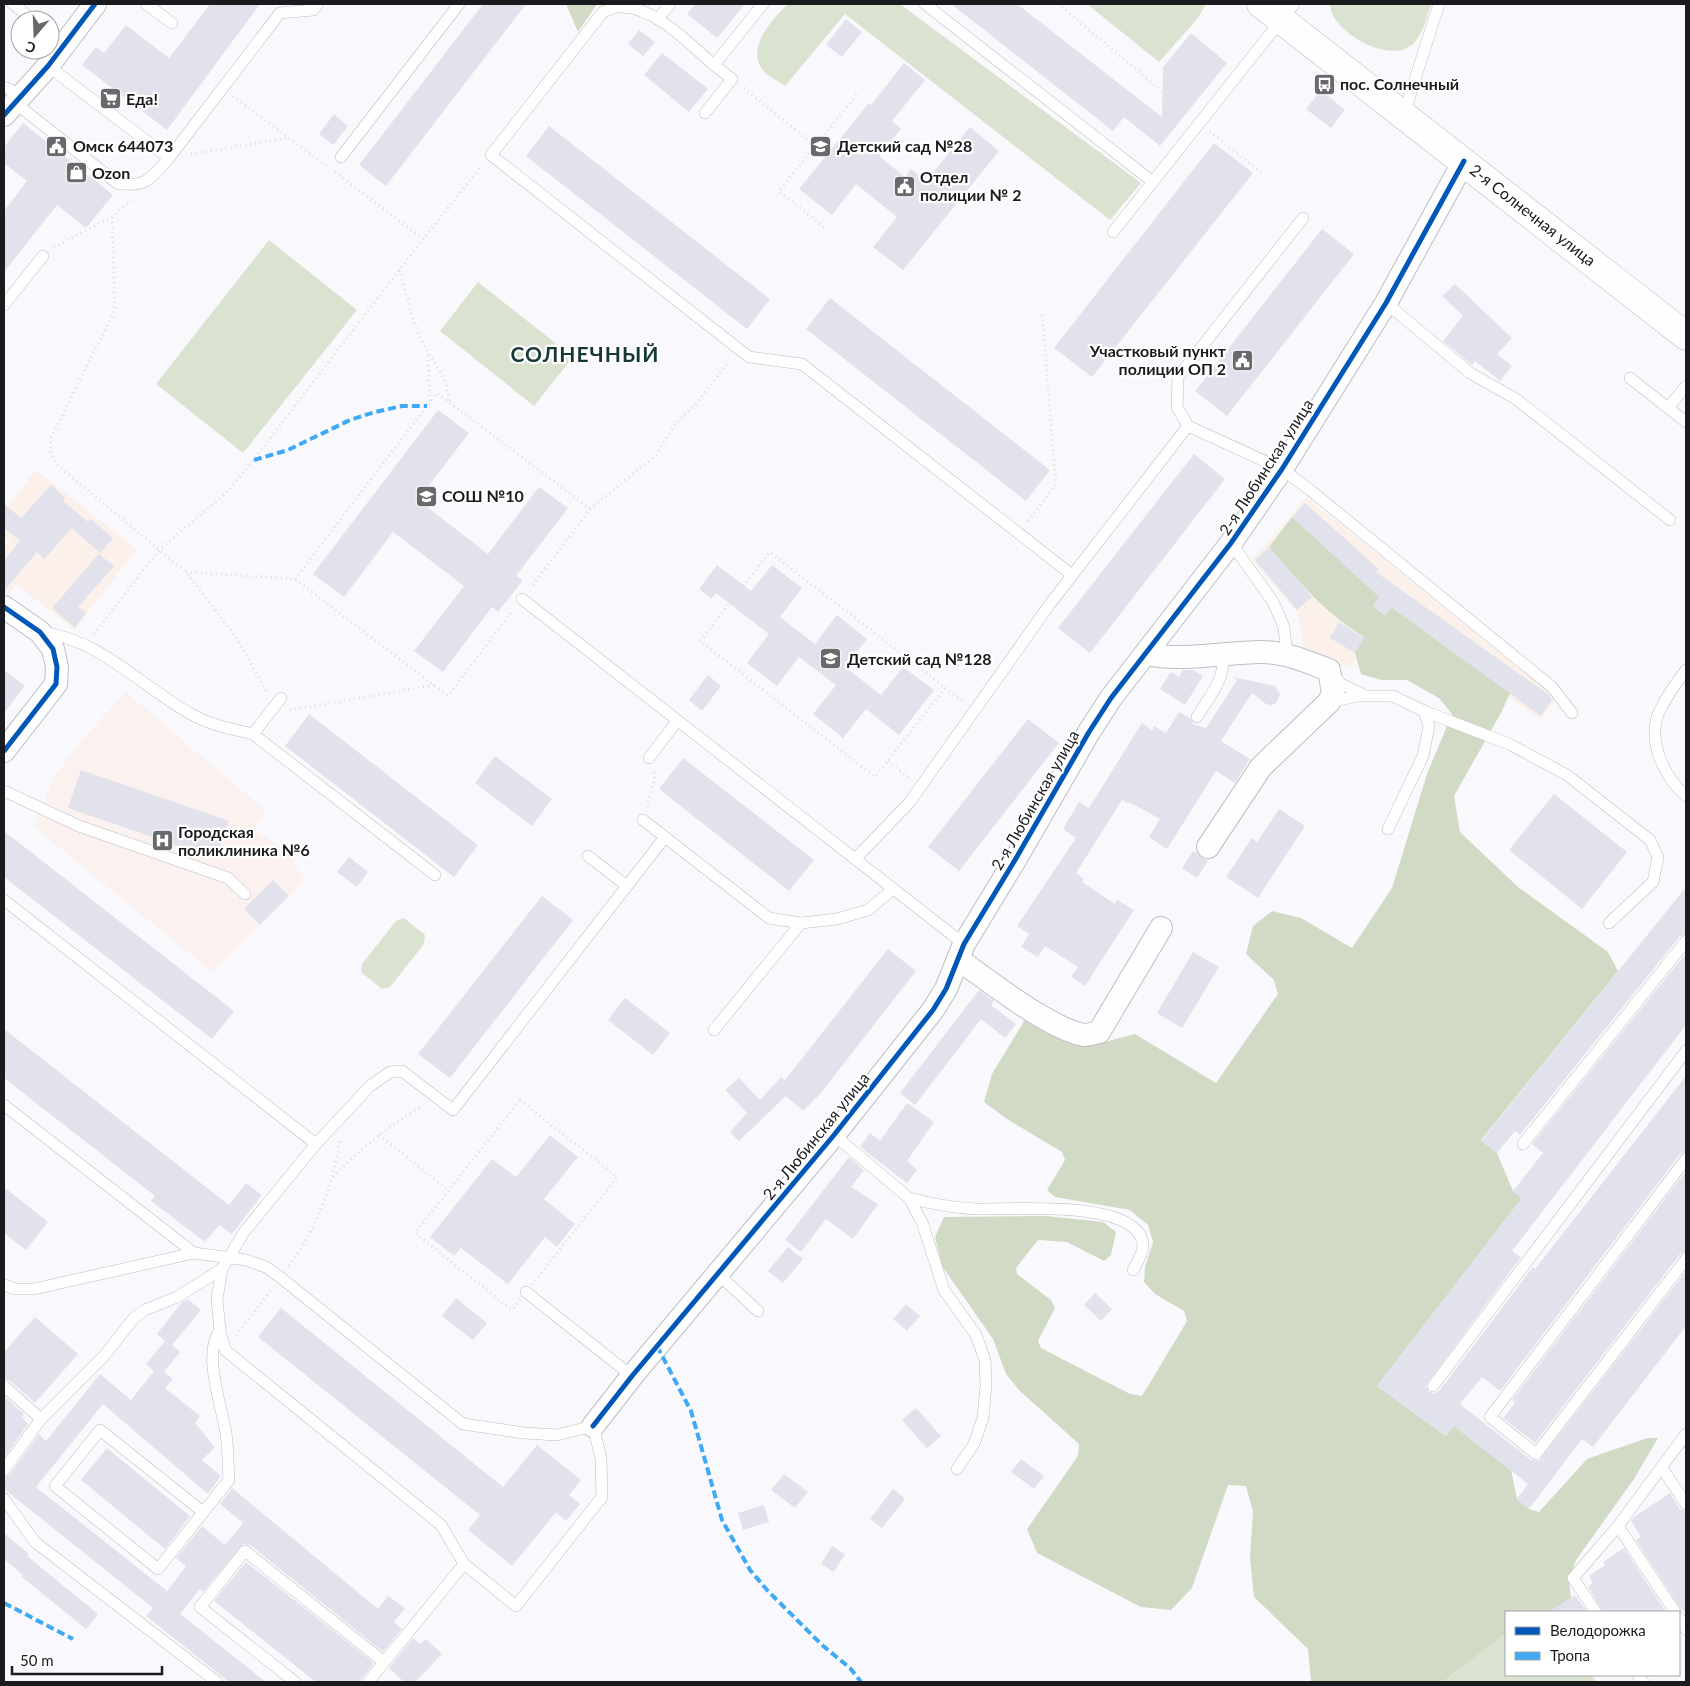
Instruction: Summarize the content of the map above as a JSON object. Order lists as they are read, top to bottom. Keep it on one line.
{"streets":{"main road":["2-я Солнечная улица"],"street":["2-я Любинская улица"]},"crossings":[["2-я Солнечная улица","2-я Любинская улица"]],"districts":["СОЛНЕЧНЫЙ"],"places":{"bus stop":["пос. Солнечный"],"supermarket":["Еда!"],"public building":["Омск 644073","Отдел полиции № 2","Участковый пункт полиции ОП 2"],"school or university":["Детский сад №28","СОШ №10","Детский сад №128"],"shop":["Ozon"],"hospital":["Городская поликлиника №6"]},"legend":["Велодорожка","Тропа"],"scale_bar":"50 m","north":"bottom"}
